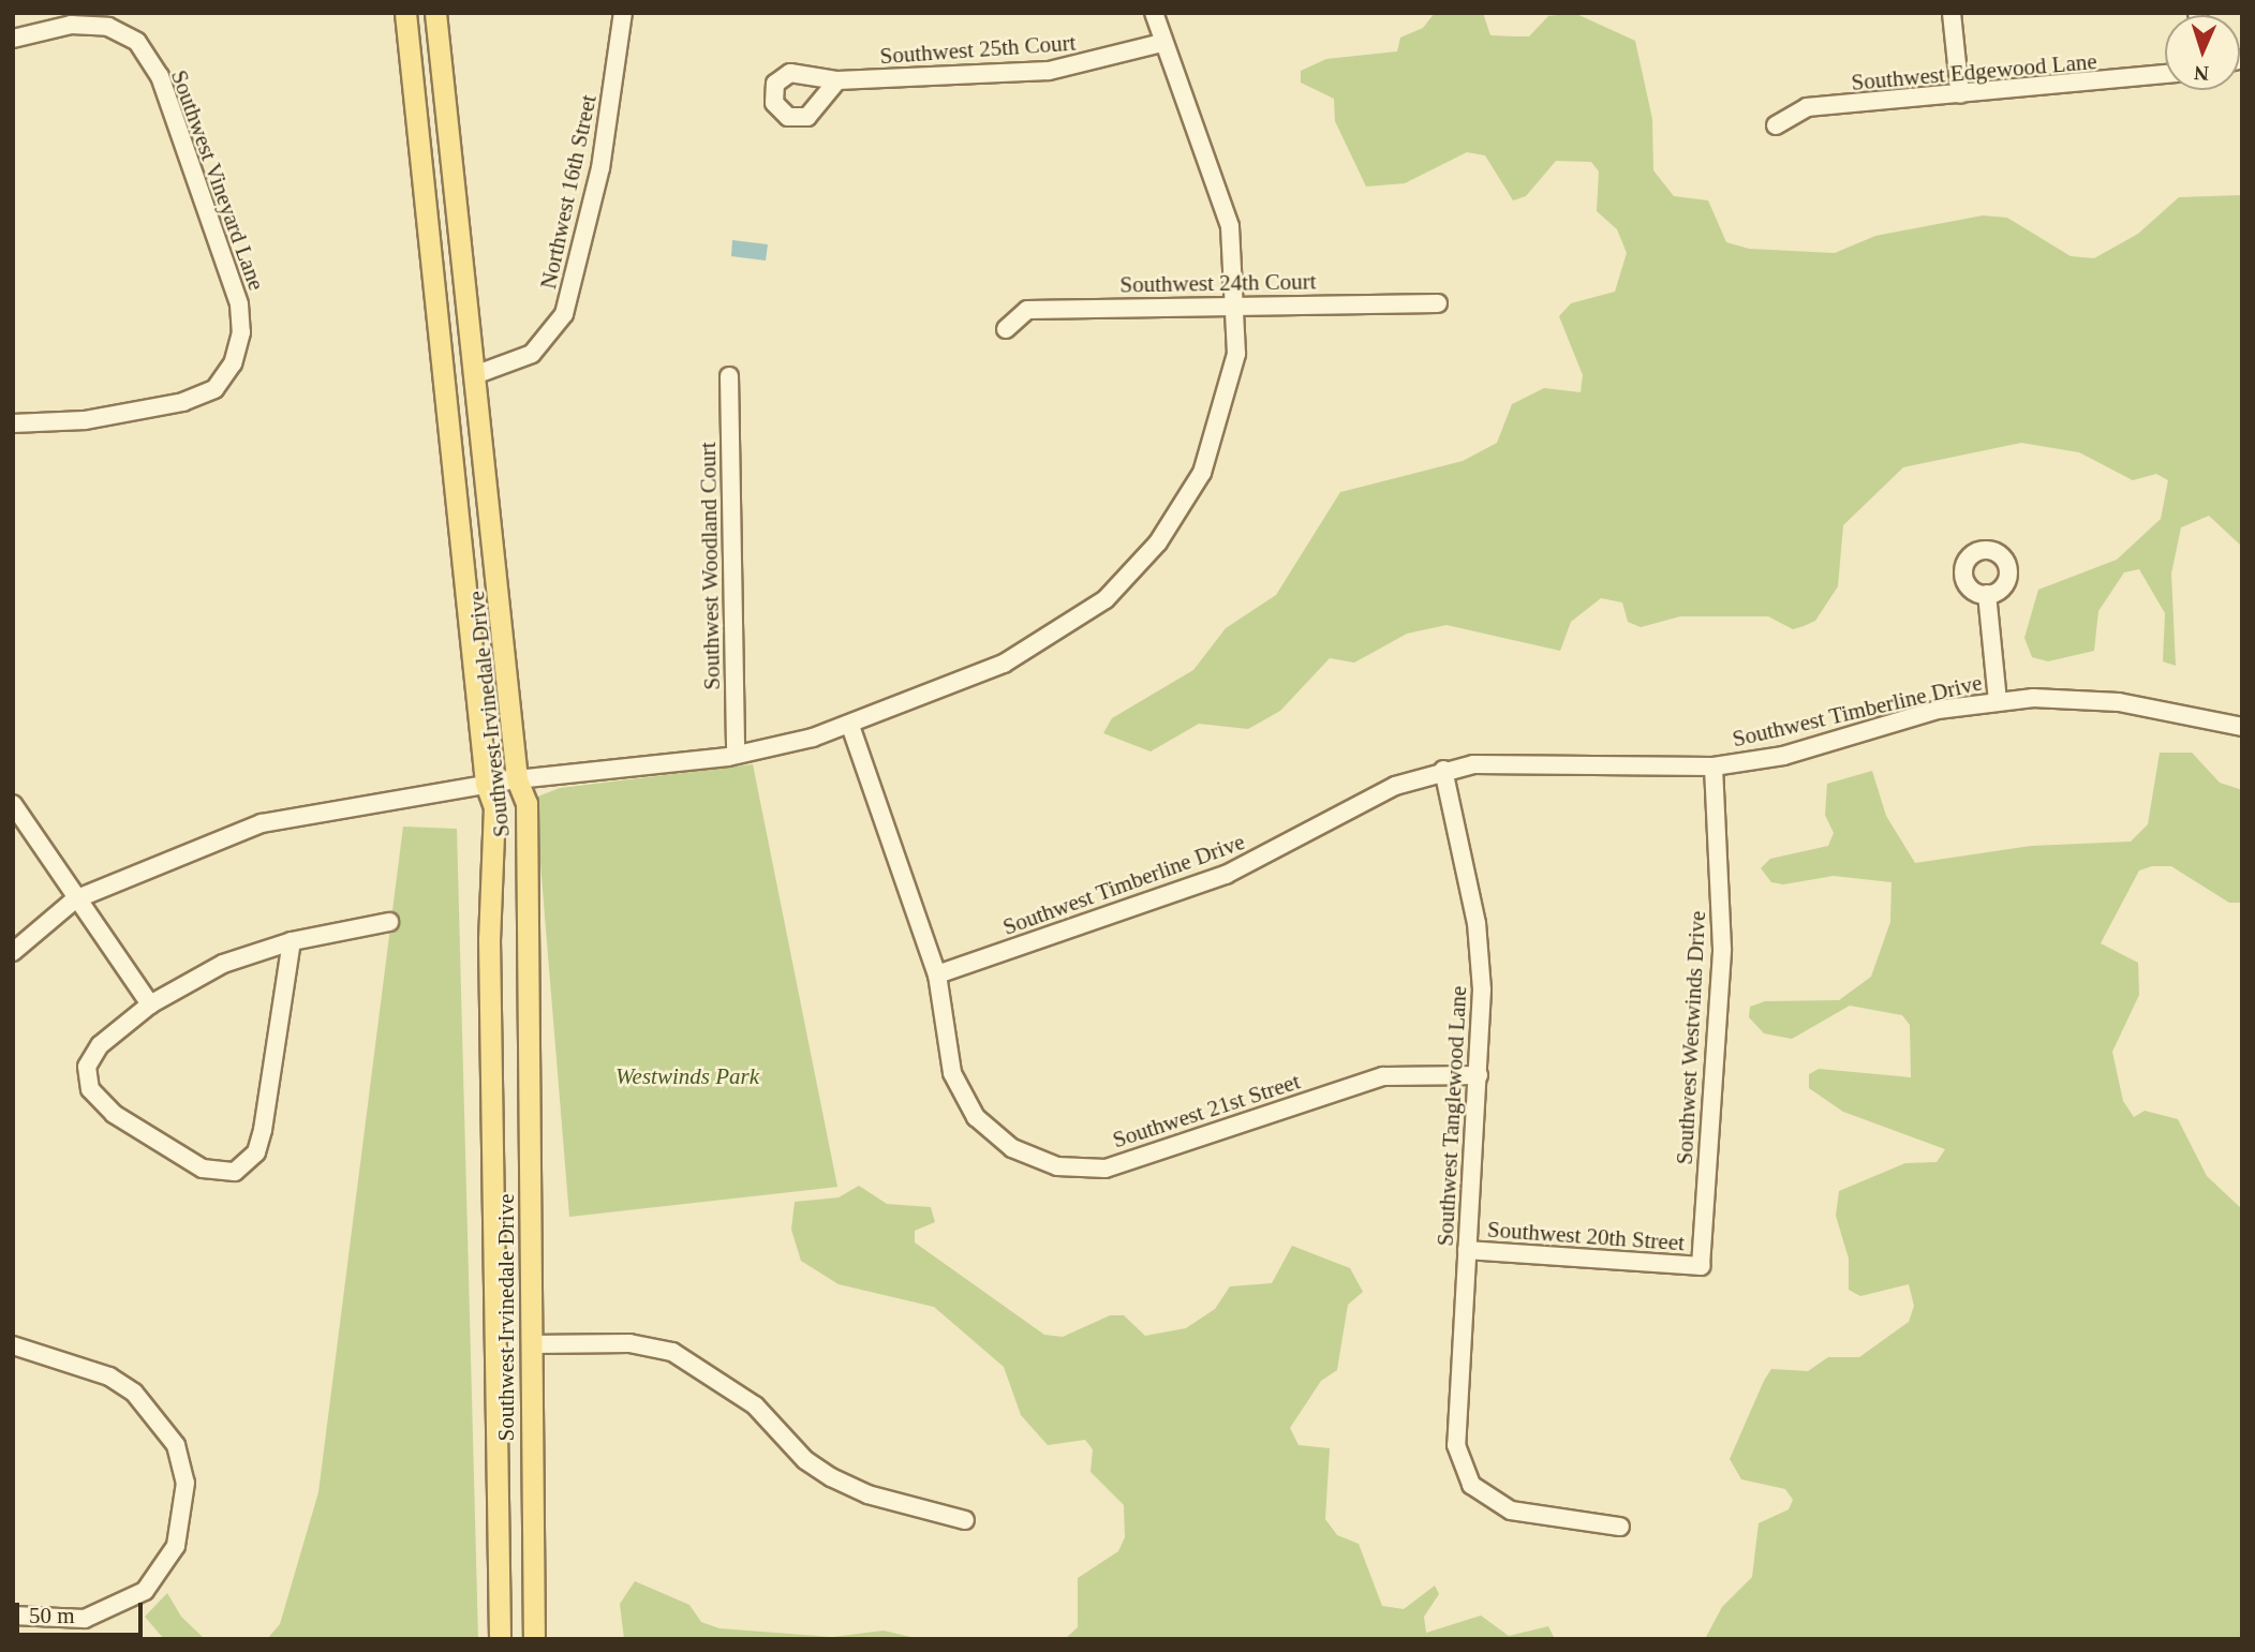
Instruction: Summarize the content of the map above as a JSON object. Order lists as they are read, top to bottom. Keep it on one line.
{"streets":{"main road":["Southwest Irvinedale Drive"],"street":["Southwest 25th Court","Southwest Edgewood Lane","Southwest Vineyard Lane","Northwest 16th Street","Southwest 24th Court","Southwest Woodland Court","Southwest Timberline Drive","Southwest Westwinds Drive","Southwest 21st Street","Southwest Tanglewood Lane","Southwest 20th Street"]},"crossings":[["Northwest 16th Street","Southwest Irvinedale Drive"],["Southwest Timberline Drive","Southwest Westwinds Drive"],["Southwest Timberline Drive","Southwest 21st Street"],["Southwest Timberline Drive","Southwest Tanglewood Lane"],["Southwest Westwinds Drive","Southwest 20th Street"],["Southwest 21st Street","Southwest Tanglewood Lane"],["Southwest Tanglewood Lane","Southwest 20th Street"]],"parks":["Westwinds Park"],"scale_bar":"50 m","north":"bottom"}
